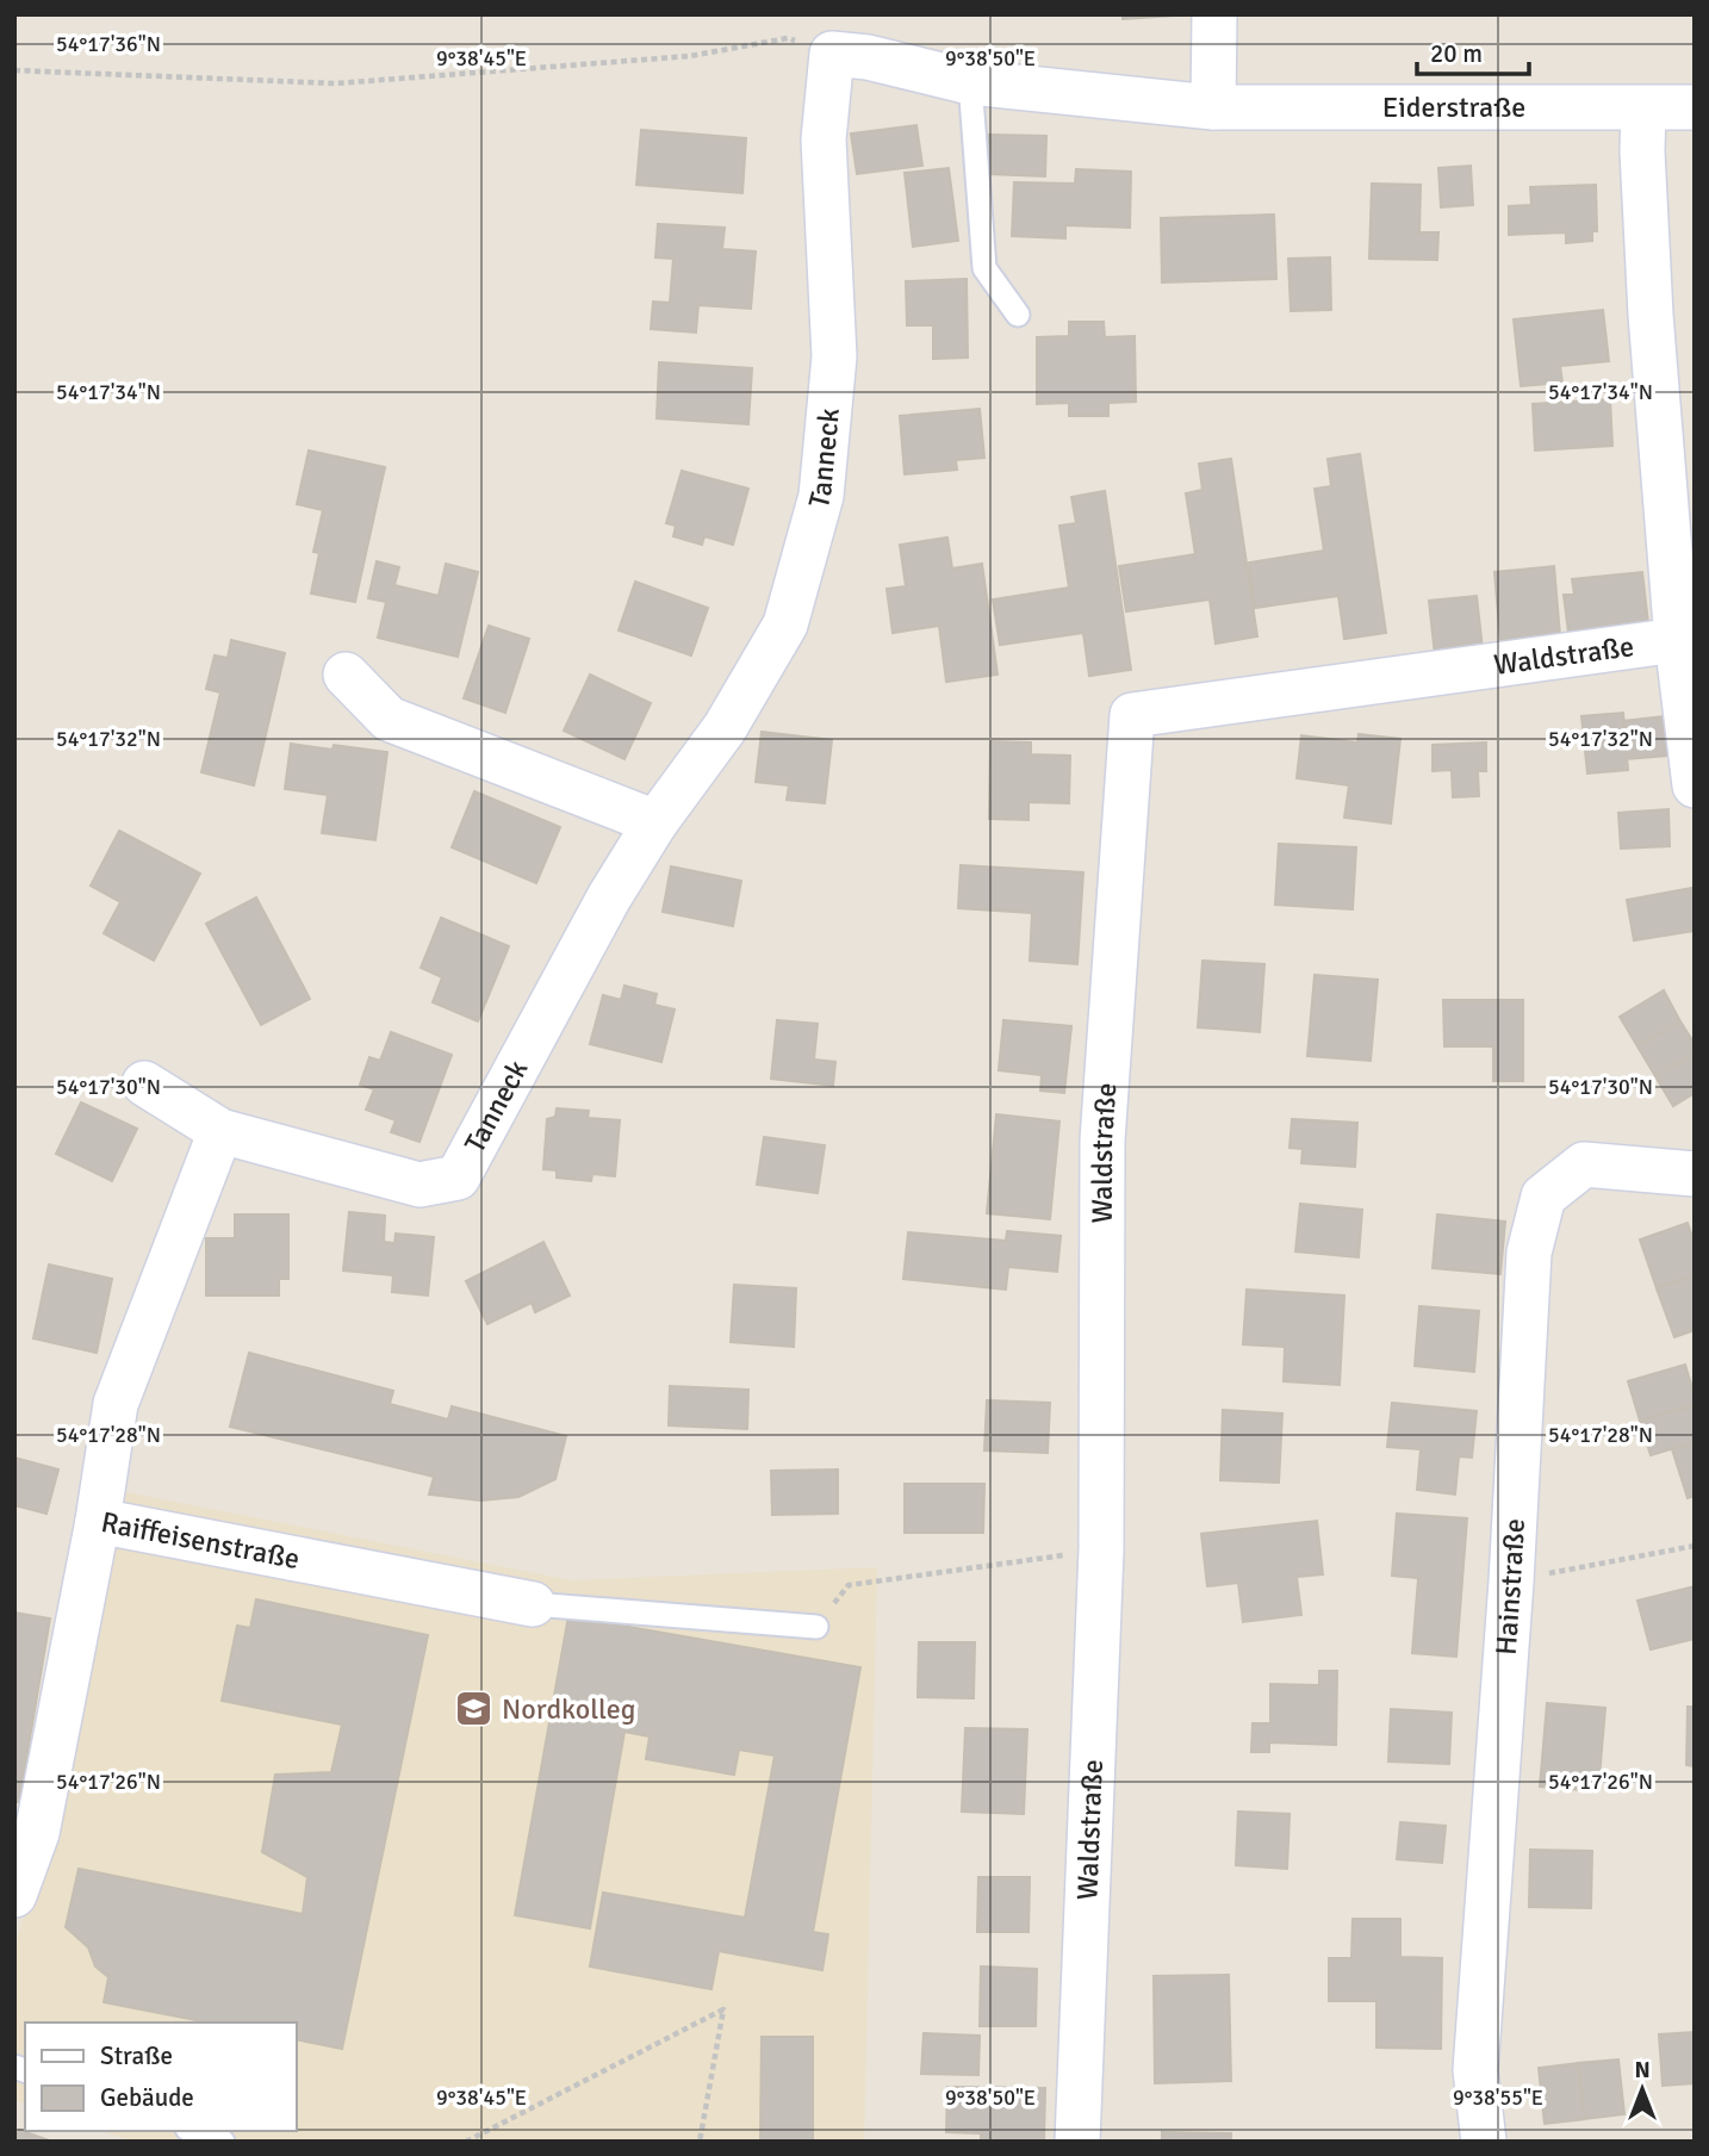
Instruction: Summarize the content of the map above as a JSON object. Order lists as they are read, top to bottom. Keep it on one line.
{"streets":{"street":["Eiderstraße","Tanneck","Waldstraße","Raiffeisenstraße","Hainstraße"]},"crossings":[["Eiderstraße","Tanneck"],["Eiderstraße","Waldstraße"]],"places":{"school or university":["Nordkolleg"]},"legend":["Straße","Gebäude"],"scale_bar":"20 m","north":"top","coordinates":["54°17'36\"N","9°38'45\"E","9°38'50\"E","54°17'34\"N","54°17'32\"N","54°17'30\"N","54°17'28\"N","54°17'26\"N","9°38'55\"E"]}
